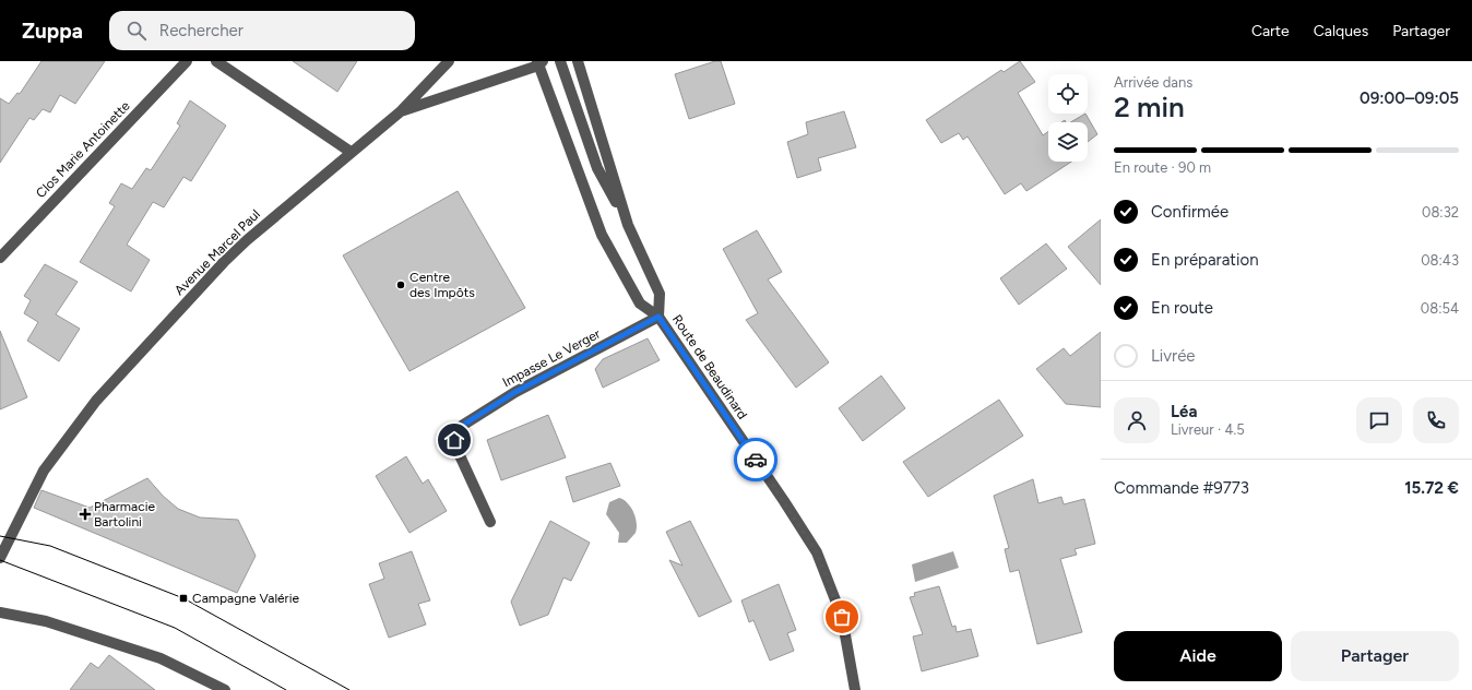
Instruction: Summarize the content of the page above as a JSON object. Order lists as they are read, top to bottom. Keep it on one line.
{"streets":{"street":["Clos Marie Antoinette","Avenue Marcel Paul","Impasse Le Verger","Route de Beaudinard"]},"crossings":[["Avenue Marcel Paul","Route de Beaudinard"],["Impasse Le Verger","Route de Beaudinard"]],"places":{"other":["Centre des Impôts"],"health":["Pharmacie Bartolini"],"transit":["Campagne Valérie"]},"page":{"header":"Zuppa","search":"Rechercher","nav":["Carte","Calques","Partager"],"heading":["2 min","Arrivée dans","09:00–09:05"],"panel":["Léa","Livreur · 4.5","Commande #9773","15.72 €"],"bar":"En route · 90 m","list":[["Confirmée","08:32"],["En préparation","08:43"],["En route","08:54"],"Livrée"],"buttons":["Aide","Partager"]}}
